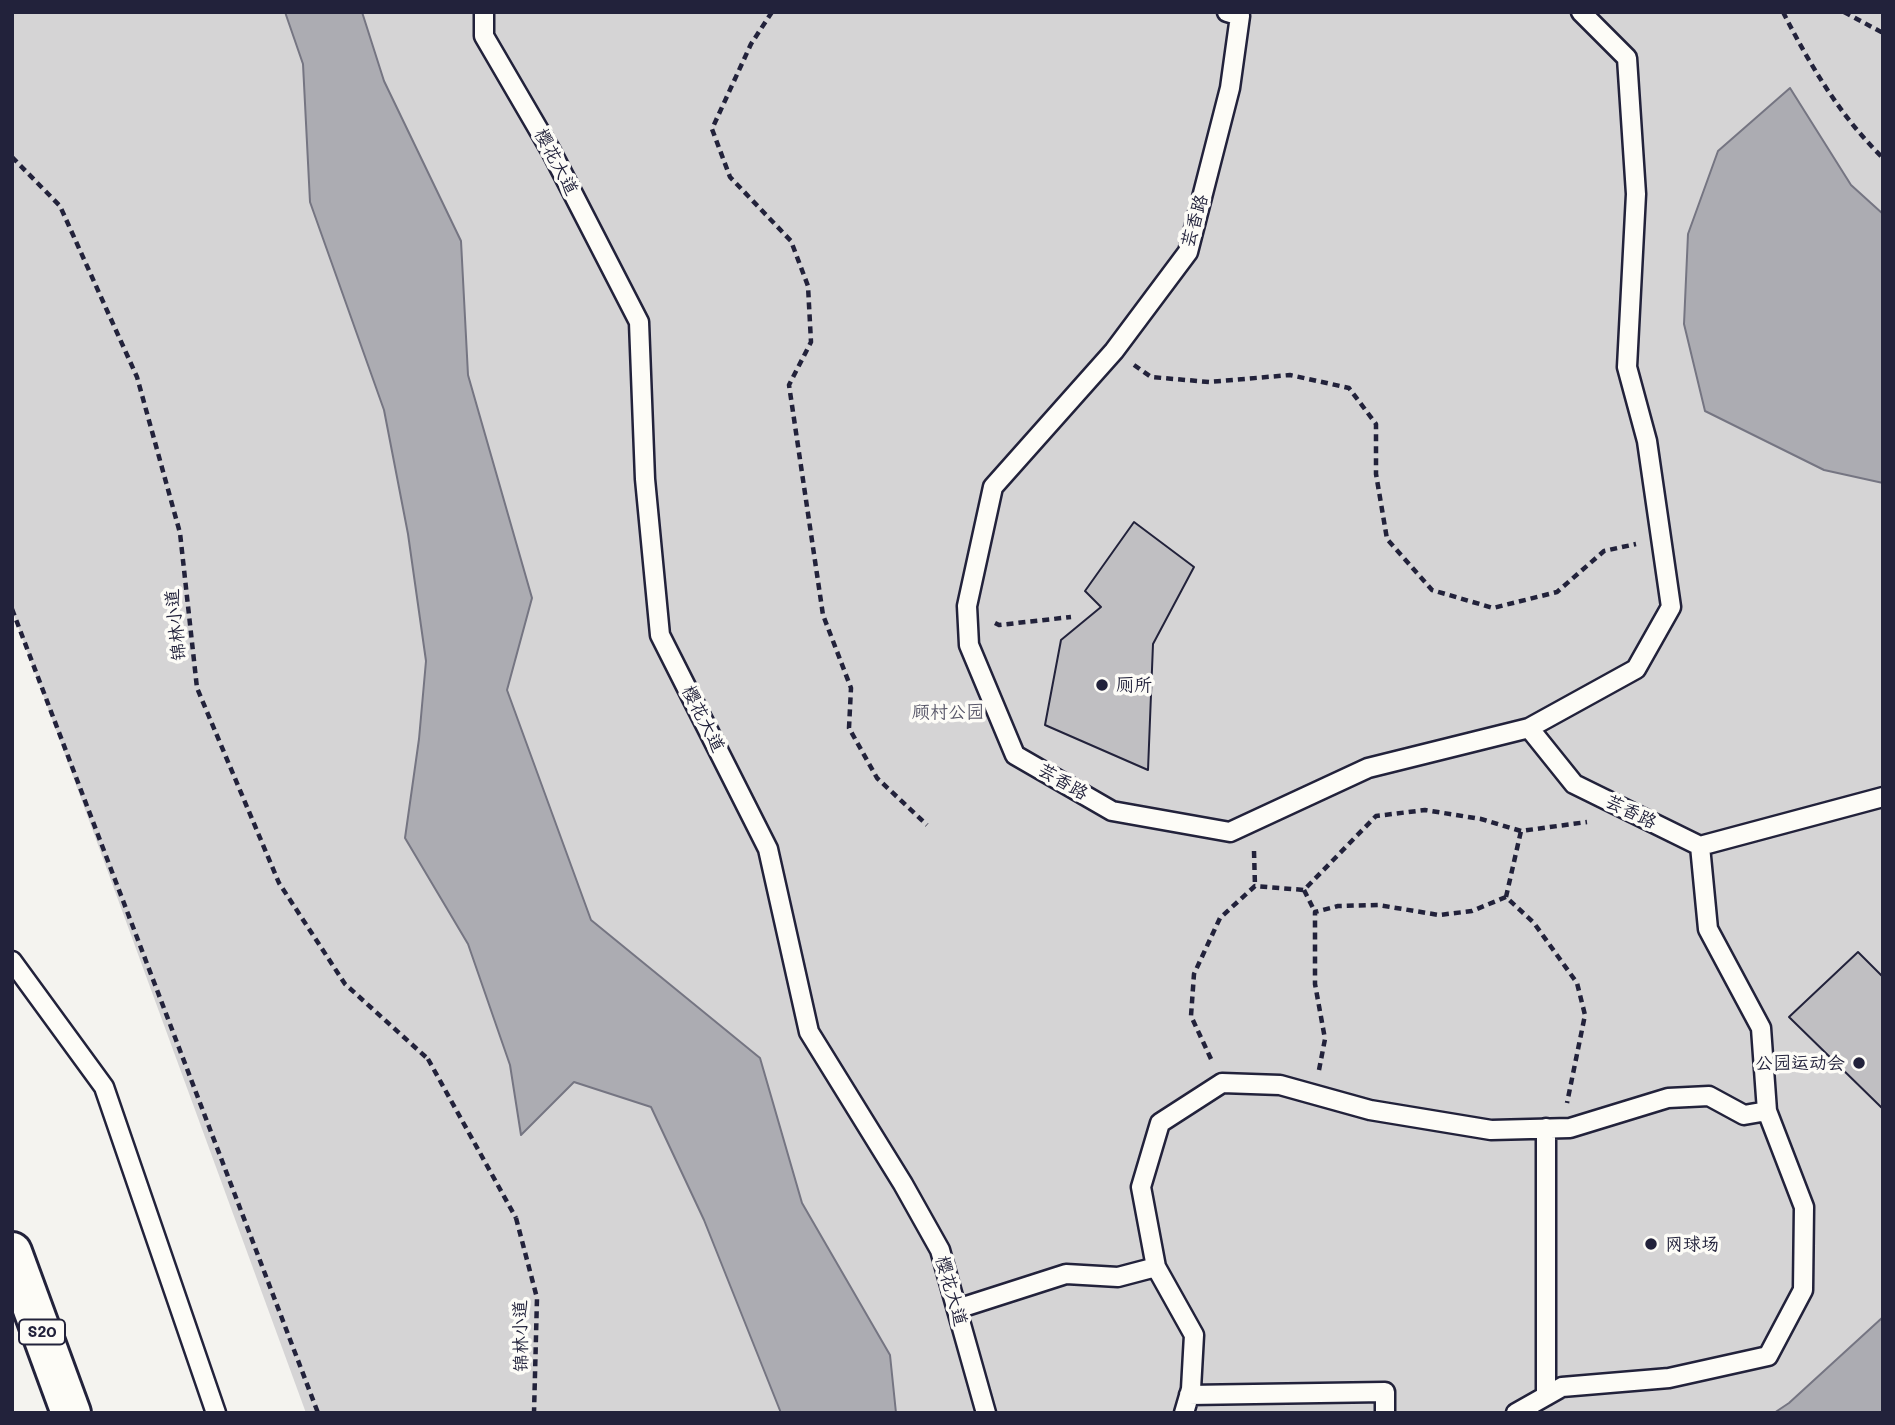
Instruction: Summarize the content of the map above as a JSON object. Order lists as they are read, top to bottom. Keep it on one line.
{"streets":{"highway":["S20"],"lane":["樱花大道","芸香路"],"path":["锦林小道"]},"parks":["顾村公园"],"places":["厕所","公园运动会","网球场"]}
